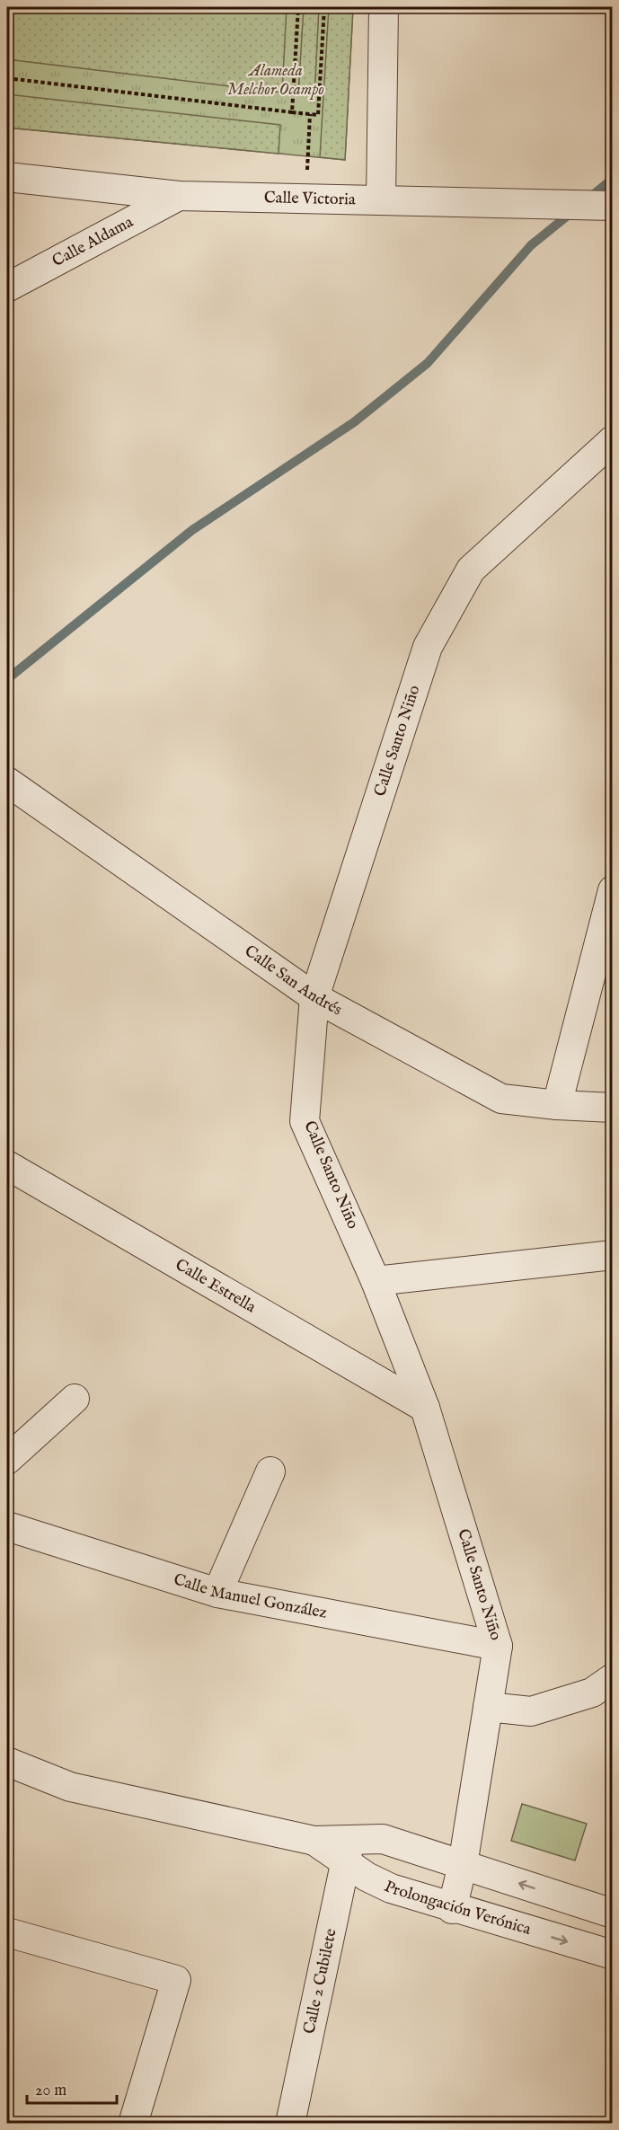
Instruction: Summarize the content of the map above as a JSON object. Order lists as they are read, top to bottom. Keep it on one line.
{"streets":{"street":["Calle Victoria","Calle Aldama","Calle Santo Niño","Calle San Andrés","Calle Estrella","Calle Manuel González","Prolongación Verónica","Calle 2 Cubilete"]},"crossings":[["Calle Victoria","Calle Aldama"],["Calle Santo Niño","Calle San Andrés"],["Calle Santo Niño","Calle Estrella"],["Calle Santo Niño","Calle Manuel González"],["Calle Santo Niño","Prolongación Verónica"],["Prolongación Verónica","Calle 2 Cubilete"]],"parks":["Alameda Melchor Ocampo"],"scale_bar":"20 m"}
